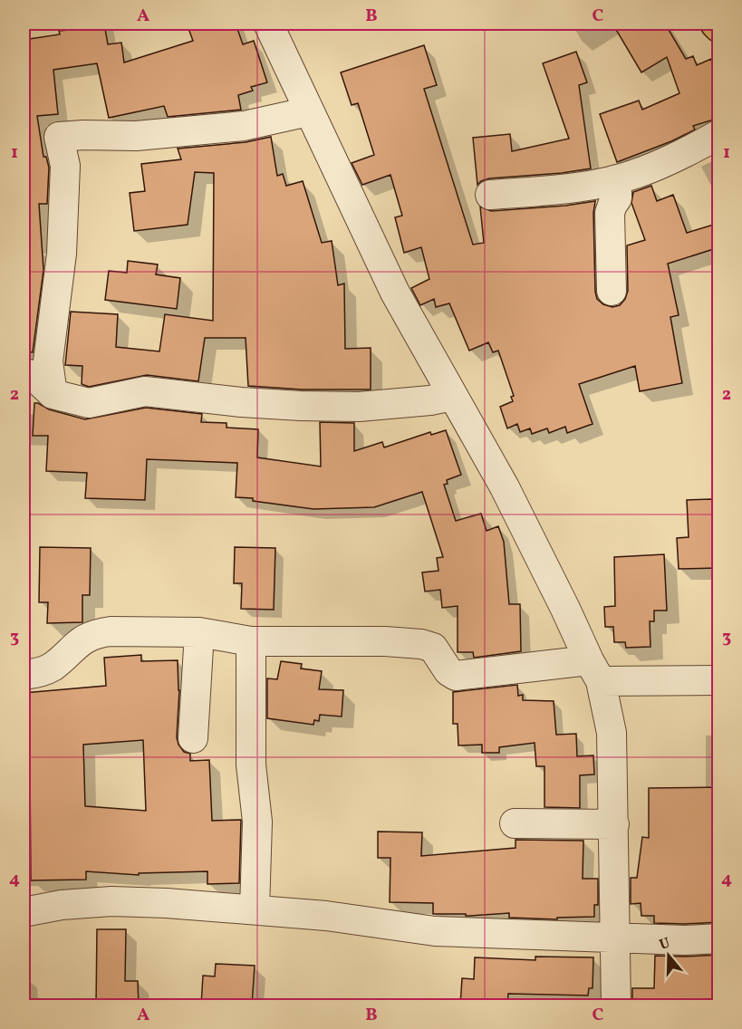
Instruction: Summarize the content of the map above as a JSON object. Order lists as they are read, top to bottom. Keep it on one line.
{"north":"top","grid":{"columns":["A","B","C"],"rows":["1","2","3","4"]}}
